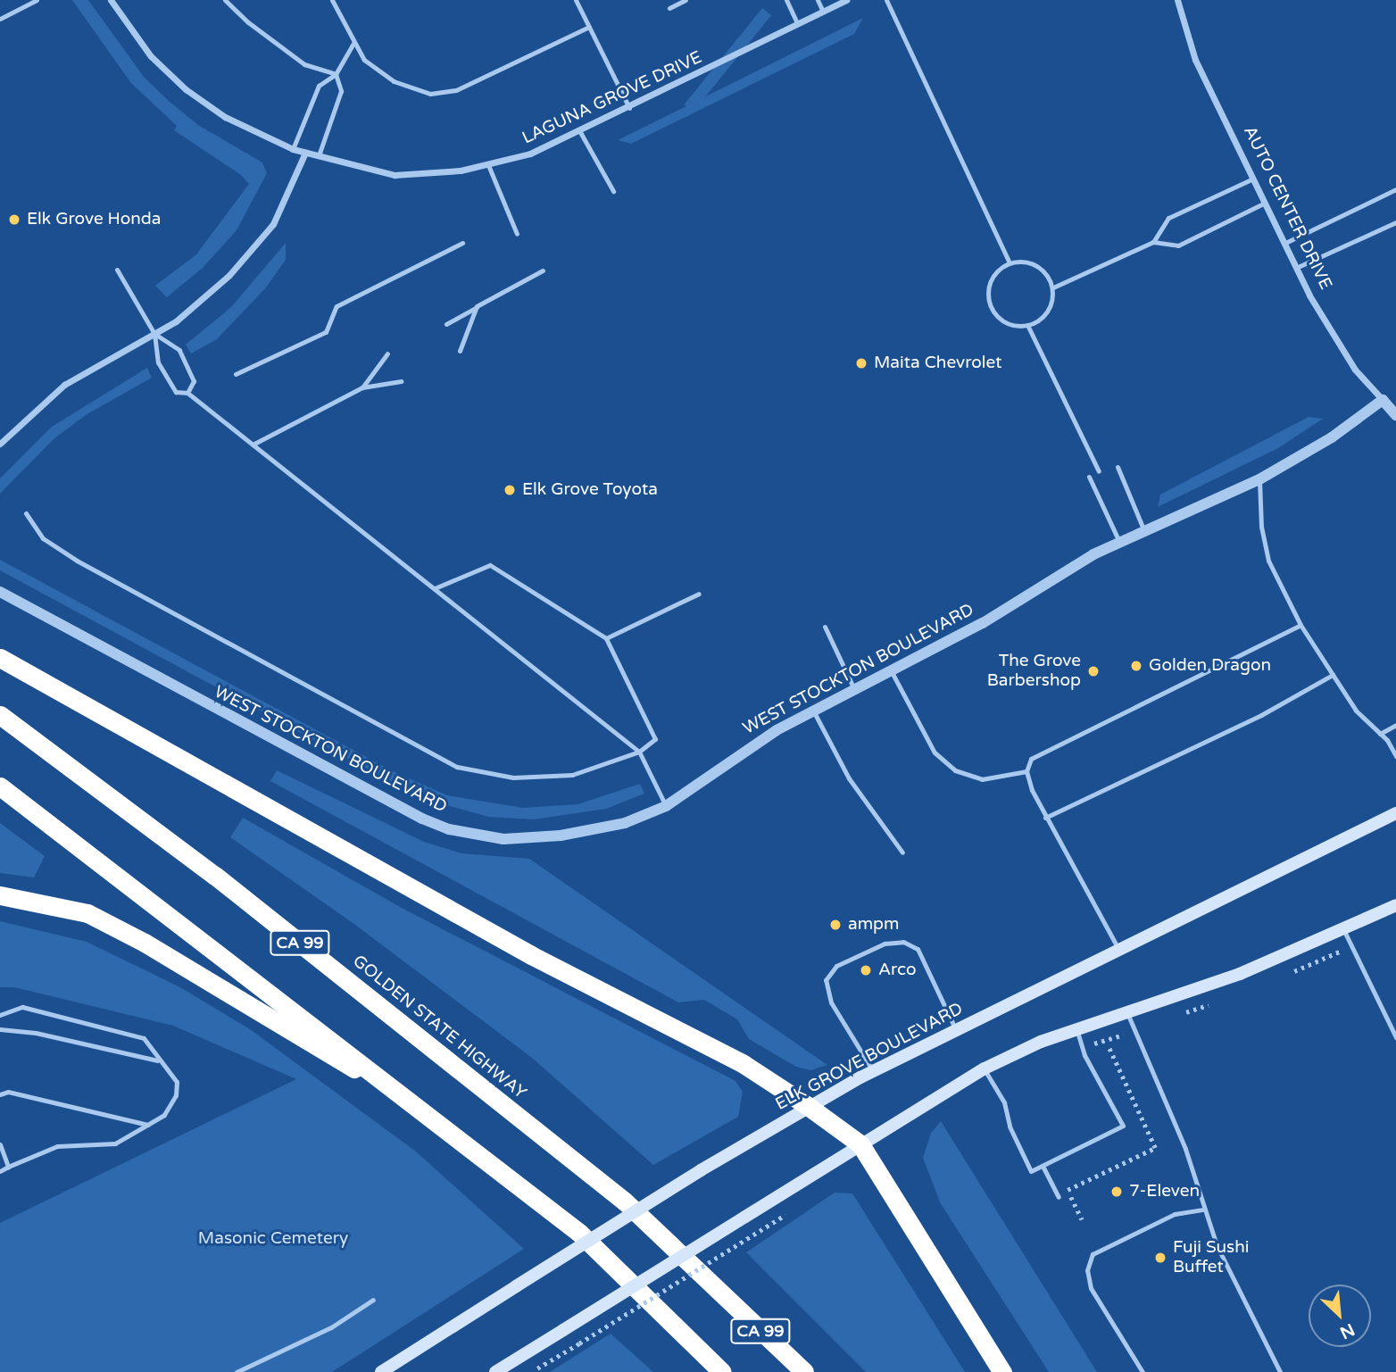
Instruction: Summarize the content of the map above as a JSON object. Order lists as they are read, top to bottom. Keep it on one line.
{"streets":{"highway":["CA 99","GOLDEN STATE HIGHWAY"],"main road":["ELK GROVE BOULEVARD"],"street":["LAGUNA GROVE DRIVE","AUTO CENTER DRIVE","WEST STOCKTON BOULEVARD"]},"crossings":[["AUTO CENTER DRIVE","WEST STOCKTON BOULEVARD"]],"parks":["Masonic Cemetery"],"places":["Elk Grove Honda","Maita Chevrolet","Elk Grove Toyota","Golden Dragon","The Grove Barbershop","ampm","Arco","7-Eleven","Fuji Sushi Buffet"],"north":"bottom right"}
